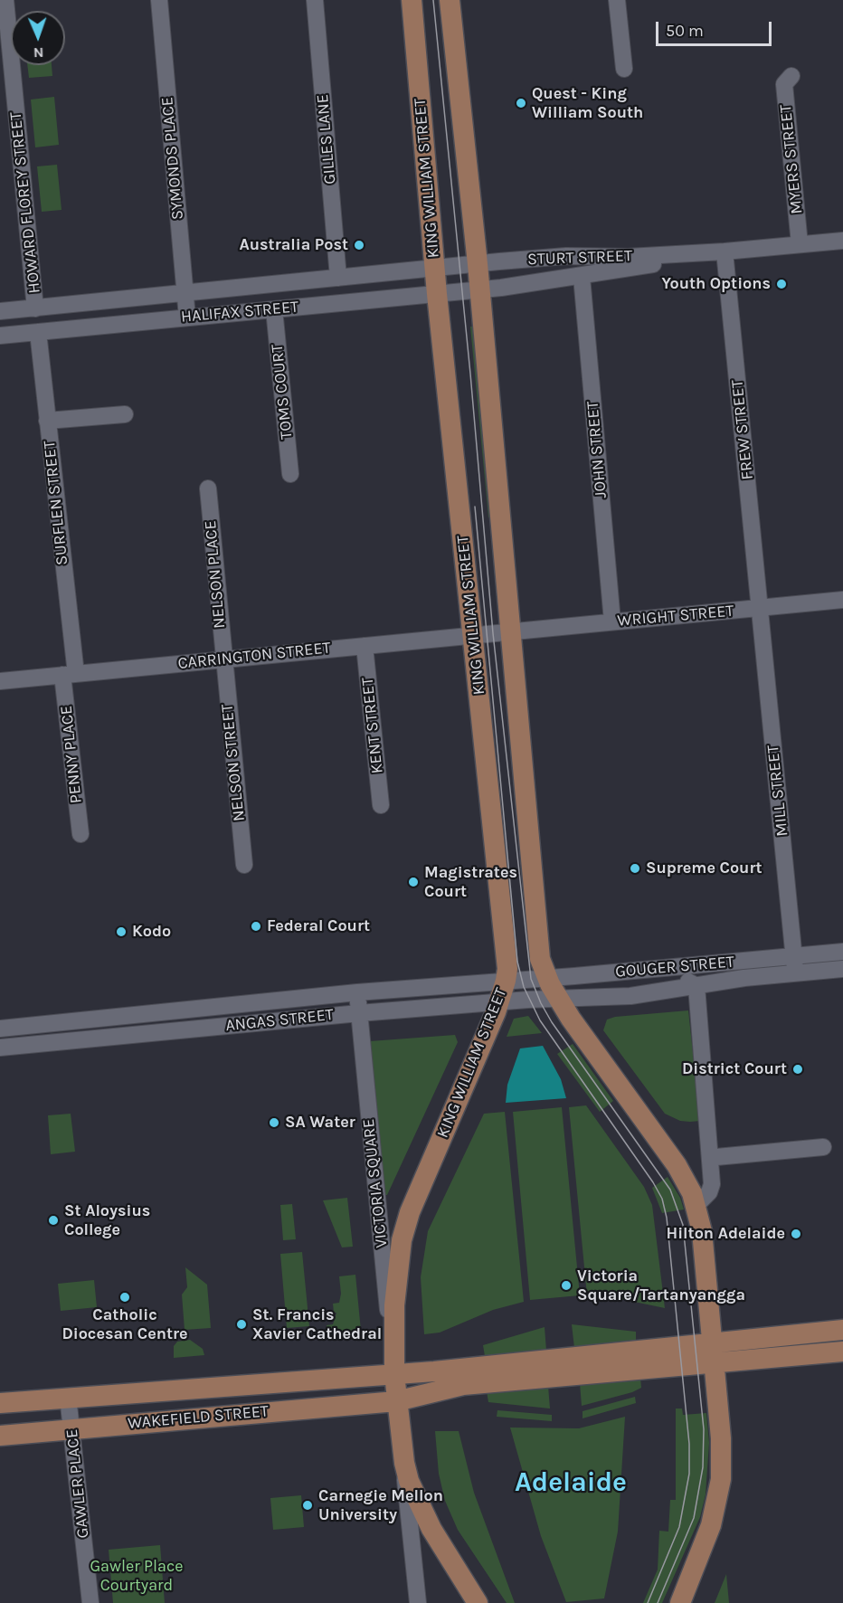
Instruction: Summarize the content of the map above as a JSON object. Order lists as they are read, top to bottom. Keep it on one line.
{"streets":{"main road":["KING WILLIAM STREET","VICTORIA SQUARE","WAKEFIELD STREET"],"street":["GILLES LANE","SYMONDS PLACE","MYERS STREET","HOWARD FLOREY STREET","STURT STREET","HALIFAX STREET","TOMS COURT","FREW STREET","JOHN STREET","SURFLEN STREET","NELSON PLACE","WRIGHT STREET","CARRINGTON STREET","KENT STREET","PENNY PLACE","NELSON STREET","MILL STREET","GOUGER STREET","ANGAS STREET","GAWLER PLACE"]},"crossings":[["GILLES LANE","HALIFAX STREET"],["SYMONDS PLACE","HALIFAX STREET"],["MYERS STREET","STURT STREET"],["KING WILLIAM STREET","STURT STREET"],["KING WILLIAM STREET","HALIFAX STREET"],["KING WILLIAM STREET","CARRINGTON STREET"],["KING WILLIAM STREET","GOUGER STREET"],["KING WILLIAM STREET","ANGAS STREET"],["KING WILLIAM STREET","VICTORIA SQUARE"],["HOWARD FLOREY STREET","HALIFAX STREET"],["STURT STREET","HALIFAX STREET"],["STURT STREET","FREW STREET"],["STURT STREET","JOHN STREET"],["HALIFAX STREET","TOMS COURT"],["HALIFAX STREET","SURFLEN STREET"],["FREW STREET","WRIGHT STREET"],["FREW STREET","MILL STREET"],["JOHN STREET","WRIGHT STREET"],["SURFLEN STREET","CARRINGTON STREET"],["SURFLEN STREET","PENNY PLACE"],["NELSON PLACE","CARRINGTON STREET"],["NELSON PLACE","NELSON STREET"],["WRIGHT STREET","CARRINGTON STREET"],["WRIGHT STREET","MILL STREET"],["CARRINGTON STREET","KENT STREET"],["CARRINGTON STREET","PENNY PLACE"],["CARRINGTON STREET","NELSON STREET"],["MILL STREET","GOUGER STREET"],["GOUGER STREET","ANGAS STREET"],["ANGAS STREET","VICTORIA SQUARE"],["VICTORIA SQUARE","WAKEFIELD STREET"],["WAKEFIELD STREET","GAWLER PLACE"]],"districts":["Adelaide"],"parks":["Gawler Place Courtyard"],"places":["Quest - King William South","Australia Post","Youth Options","Supreme Court","Magistrates Court","Federal Court","Kodo","District Court","SA Water","St Aloysius College","Hilton Adelaide","Victoria Square/Tartanyangga","Catholic Diocesan Centre","St. Francis Xavier Cathedral","Carnegie Mellon University"],"scale_bar":"50 m","north":"bottom"}
